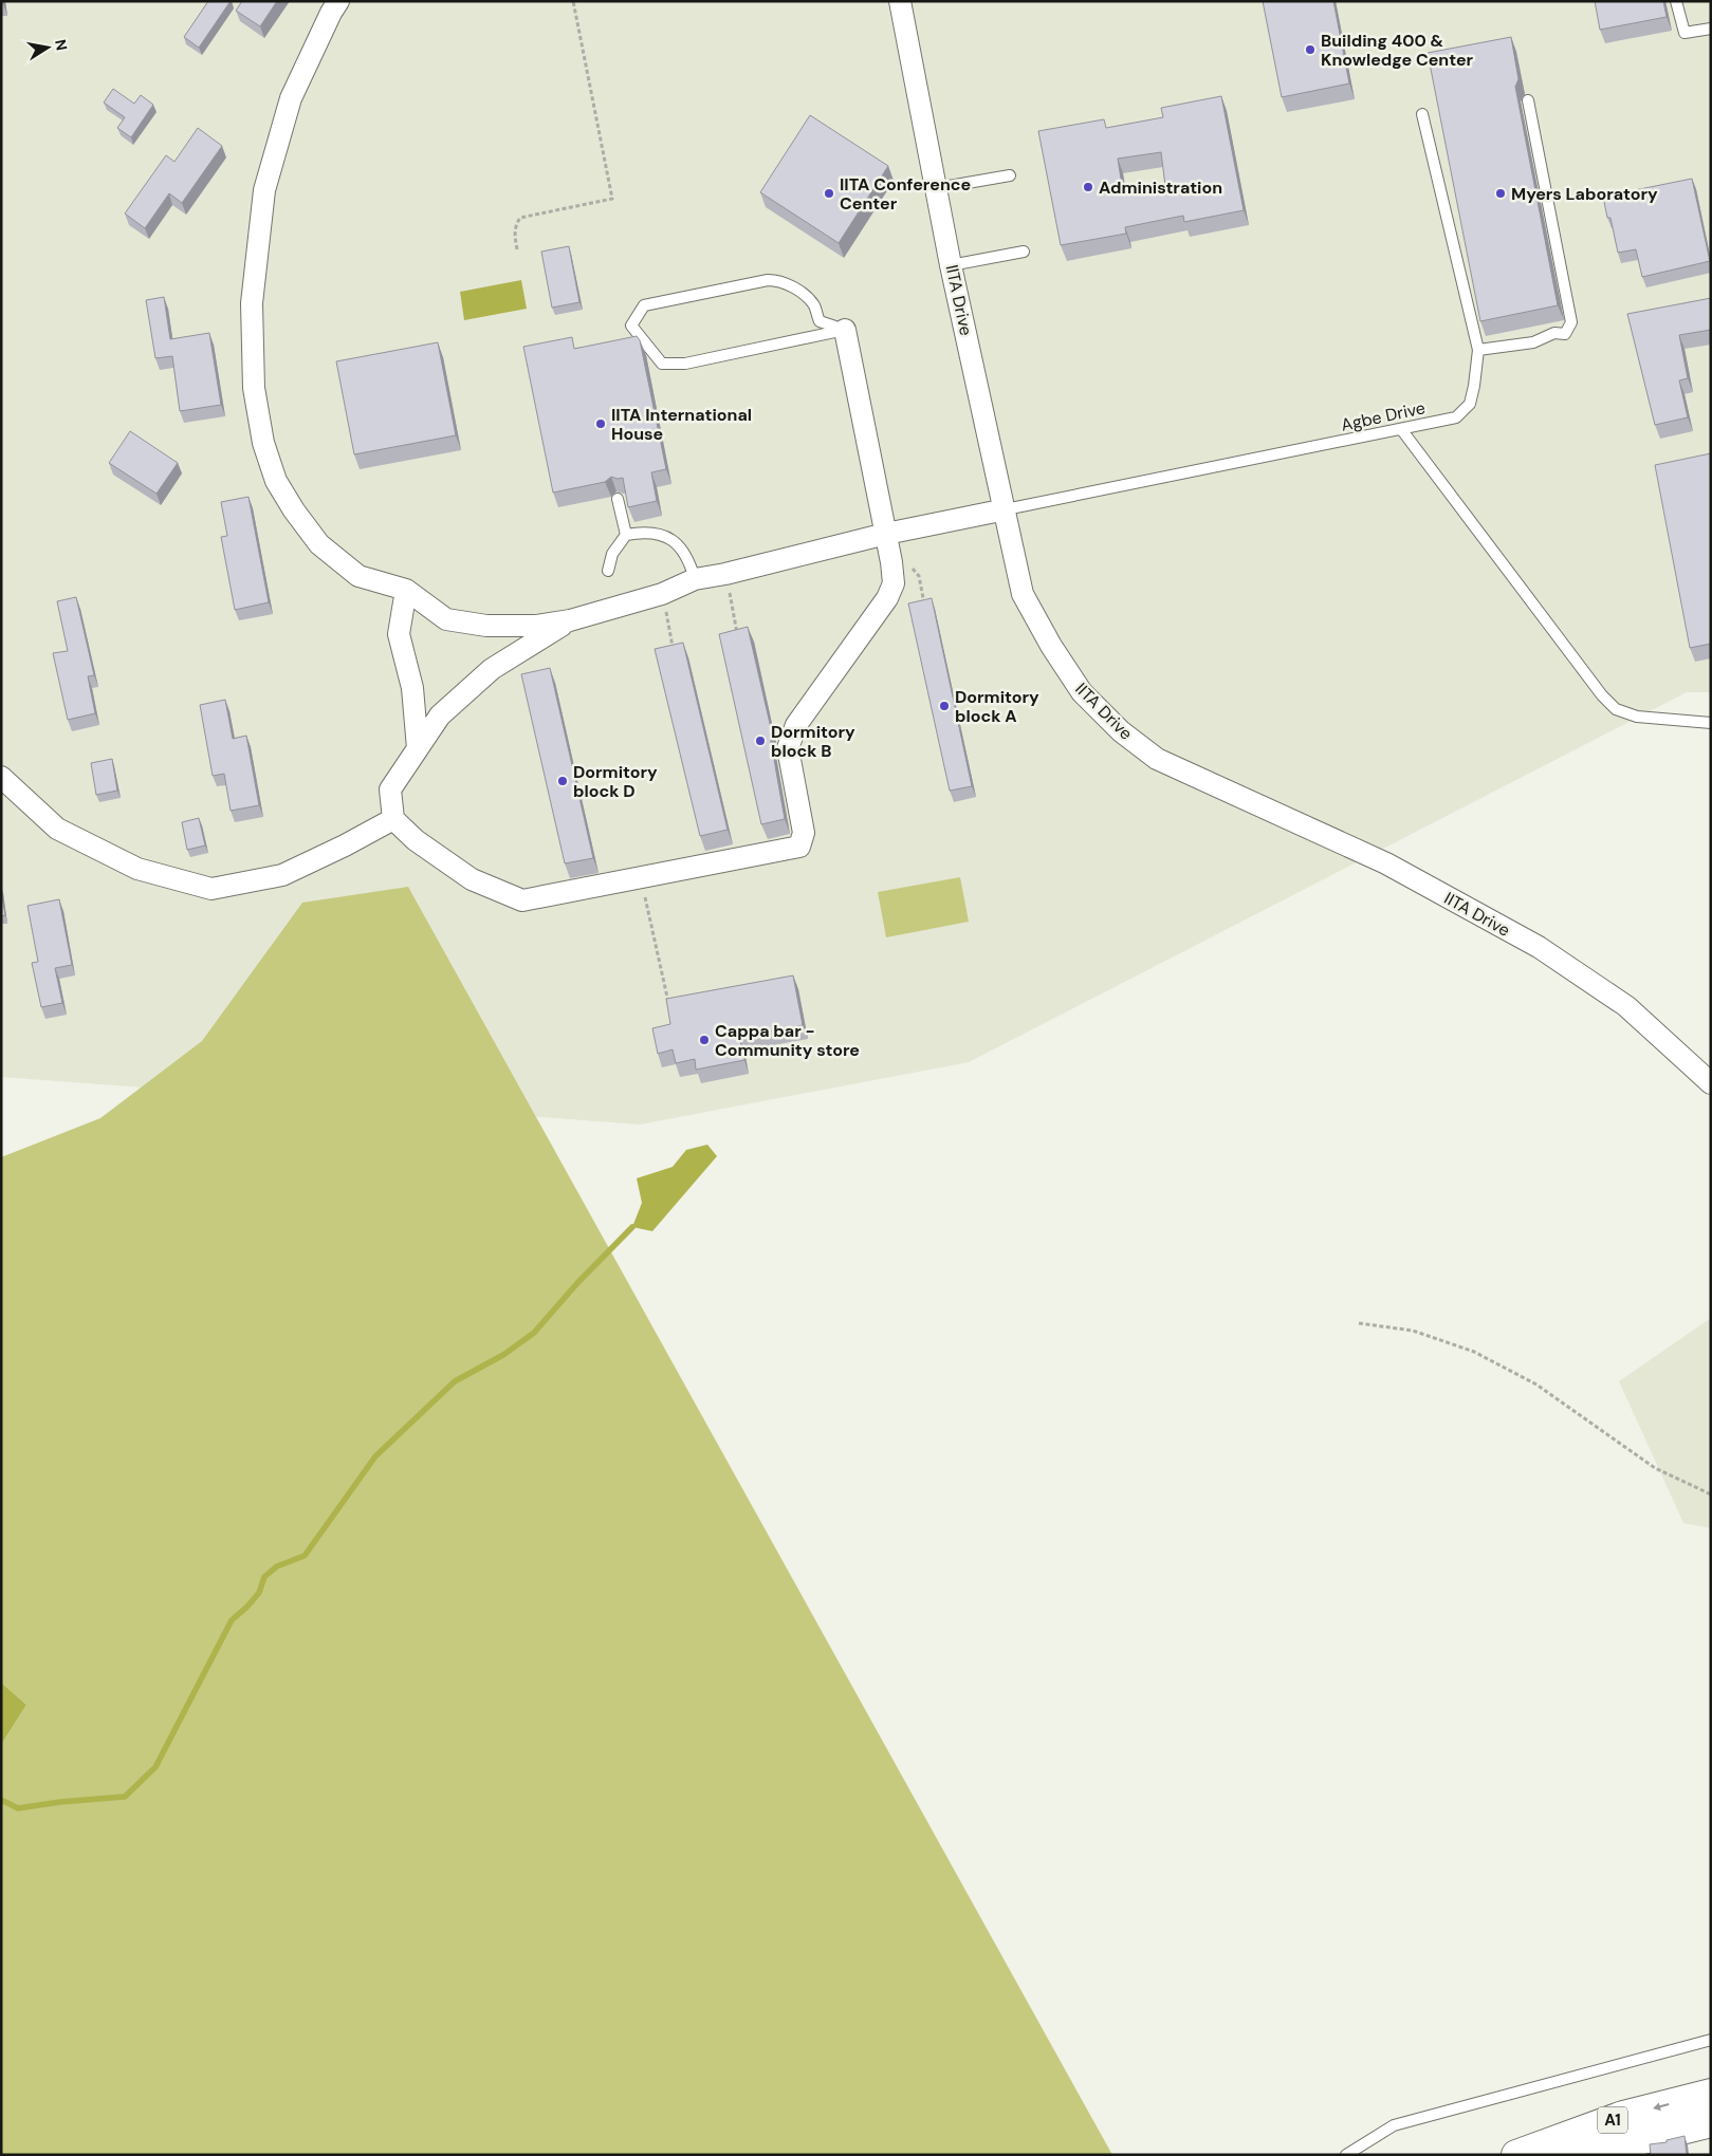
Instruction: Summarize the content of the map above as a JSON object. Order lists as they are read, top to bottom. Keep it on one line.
{"streets":{"highway":["A1"],"street":["IITA Drive"],"lane":["Agbe Drive"]},"crossings":[["IITA Drive","Agbe Drive"]],"places":["Building 400 & Knowledge Center","Administration","IITA Conference Center","Myers Laboratory","IITA International House","Dormitory block A","Dormitory block B","Dormitory block D","Cappa bar - Community store"],"north":"right"}
